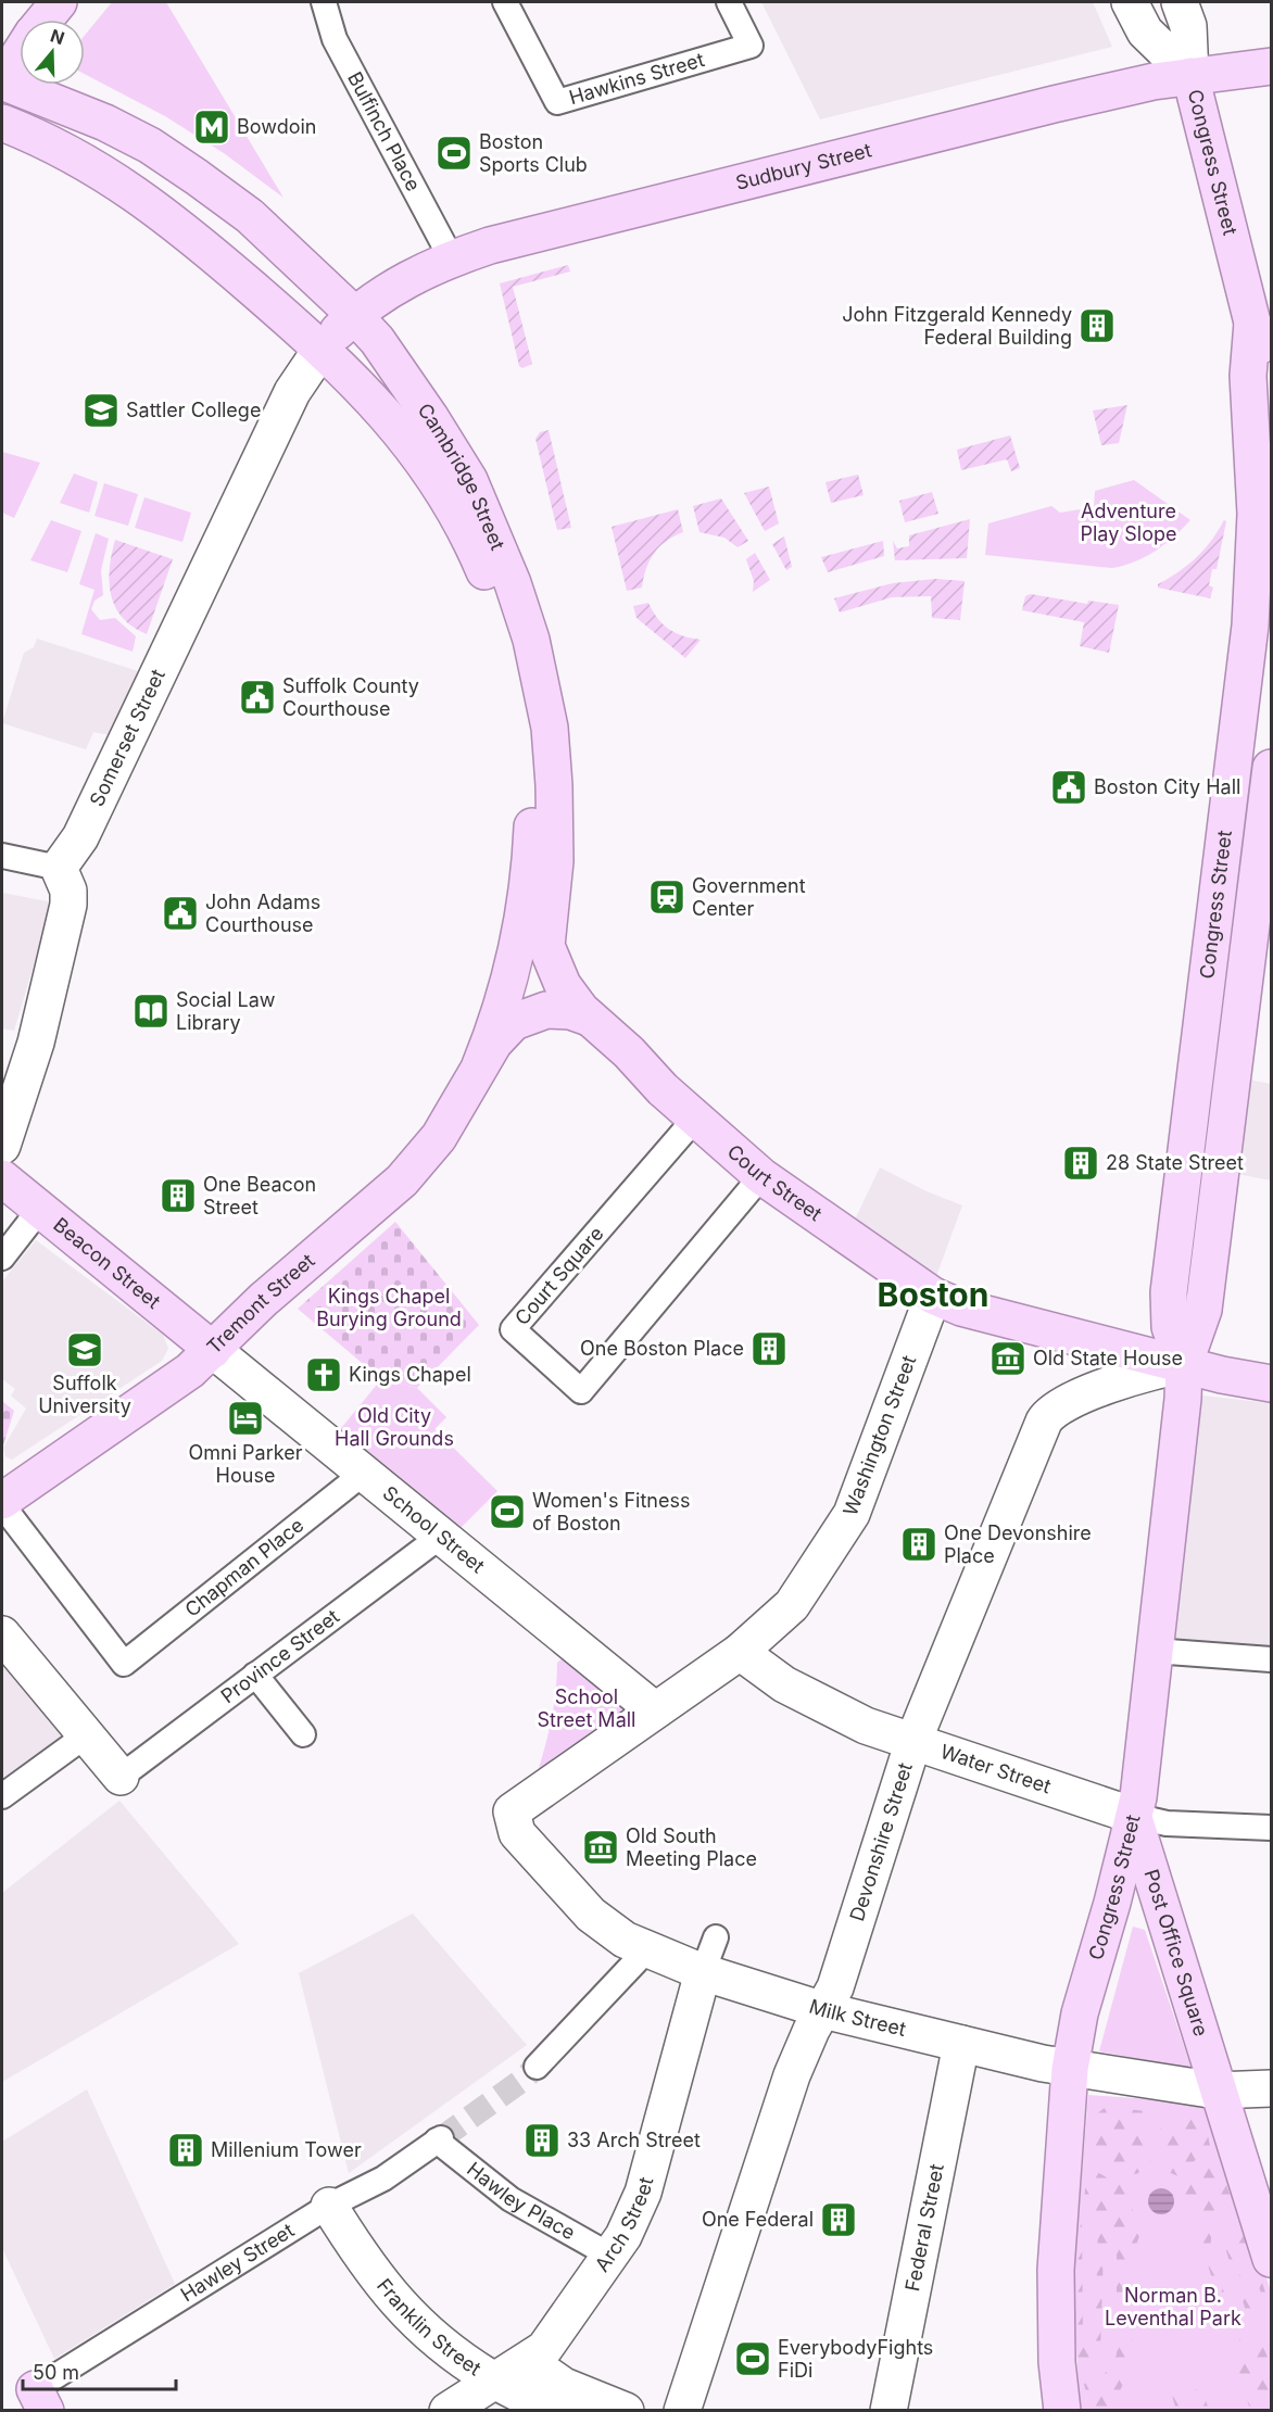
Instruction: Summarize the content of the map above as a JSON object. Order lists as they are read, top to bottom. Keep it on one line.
{"streets":{"main road":["Congress Street","Sudbury Street","Cambridge Street","Somerset Street","Court Street","Beacon Street","Tremont Street","Washington Street","School Street","Water Street","Devonshire Street","Post Office Square","Milk Street","Arch Street","Federal Street","Franklin Street"],"street":["Hawkins Street","Bulfinch Place","Court Square","Chapman Place","Province Street","Hawley Place","Hawley Street"]},"crossings":[["Bulfinch Place","Sudbury Street"],["Congress Street","Sudbury Street"],["Congress Street","Court Street"],["Congress Street","Water Street"],["Congress Street","Devonshire Street"],["Congress Street","Post Office Square"],["Congress Street","Milk Street"],["Sudbury Street","Cambridge Street"],["Sudbury Street","Somerset Street"],["Cambridge Street","Somerset Street"],["Cambridge Street","Court Street"],["Cambridge Street","Tremont Street"],["Court Street","Court Square"],["Court Street","Washington Street"],["Court Street","Devonshire Street"],["Beacon Street","Tremont Street"],["Beacon Street","School Street"],["Tremont Street","School Street"],["Tremont Street","Chapman Place"],["Washington Street","School Street"],["Washington Street","Water Street"],["Washington Street","Milk Street"],["School Street","Chapman Place"],["School Street","Province Street"],["Water Street","Devonshire Street"],["Water Street","Post Office Square"],["Devonshire Street","Milk Street"],["Post Office Square","Milk Street"],["Milk Street","Arch Street"],["Milk Street","Federal Street"],["Hawley Place","Arch Street"],["Hawley Place","Hawley Street"],["Arch Street","Franklin Street"],["Hawley Street","Franklin Street"]],"districts":["Boston"],"parks":["Adventure Play Slope","Kings Chapel Burying Ground","Old City Hall Grounds","School Street Mall","Norman B. Leventhal Park"],"places":{"metro station":["Bowdoin"],"sports":["Boston Sports Club","Women's Fitness of Boston","EverybodyFights FiDi"],"building":["John Fitzgerald Kennedy Federal Building","28 State Street","One Beacon Street","One Boston Place","One Devonshire Place","33 Arch Street","Millenium Tower","One Federal"],"school or university":["Sattler College","Suffolk University"],"public building":["Suffolk County Courthouse","Boston City Hall","John Adams Courthouse"],"station":["Government Center"],"library":["Social Law Library"],"museum":["Old State House","Old South Meeting Place"],"church":["Kings Chapel"],"hotel":["Omni Parker House"]},"scale_bar":"50 m","north":"top"}
